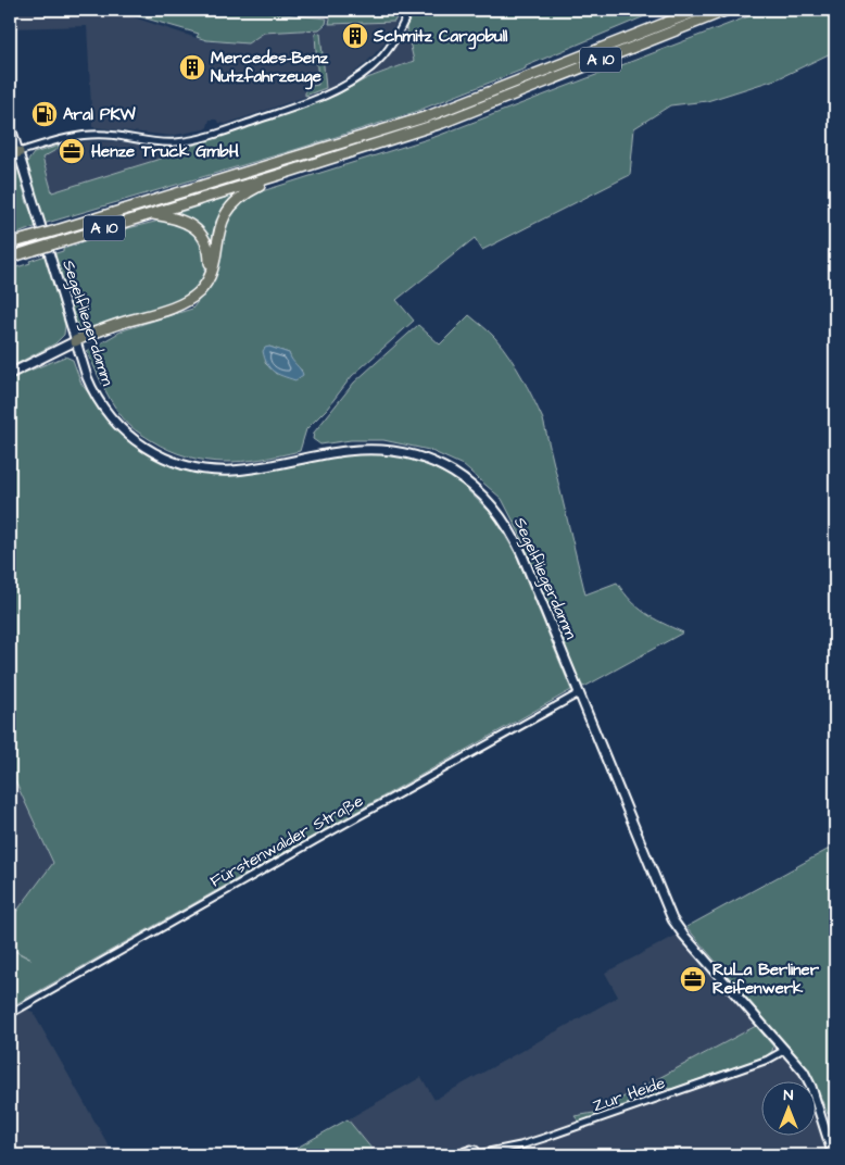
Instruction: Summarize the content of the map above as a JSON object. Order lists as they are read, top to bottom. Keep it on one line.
{"streets":{"highway":["A 10"],"street":["Segelfliegerdamm","Fürstenwalder Straße","Zur Heide"]},"crossings":[["Segelfliegerdamm","Fürstenwalder Straße"],["Segelfliegerdamm","Zur Heide"]],"places":{"building":["Schmitz Cargobull","Mercedes-Benz Nutzfahrzeuge"],"fuel station":["Aral PKW"],"office":["Henze Truck GmbH","RuLa Berliner Reifenwerk"]},"north":"top"}
